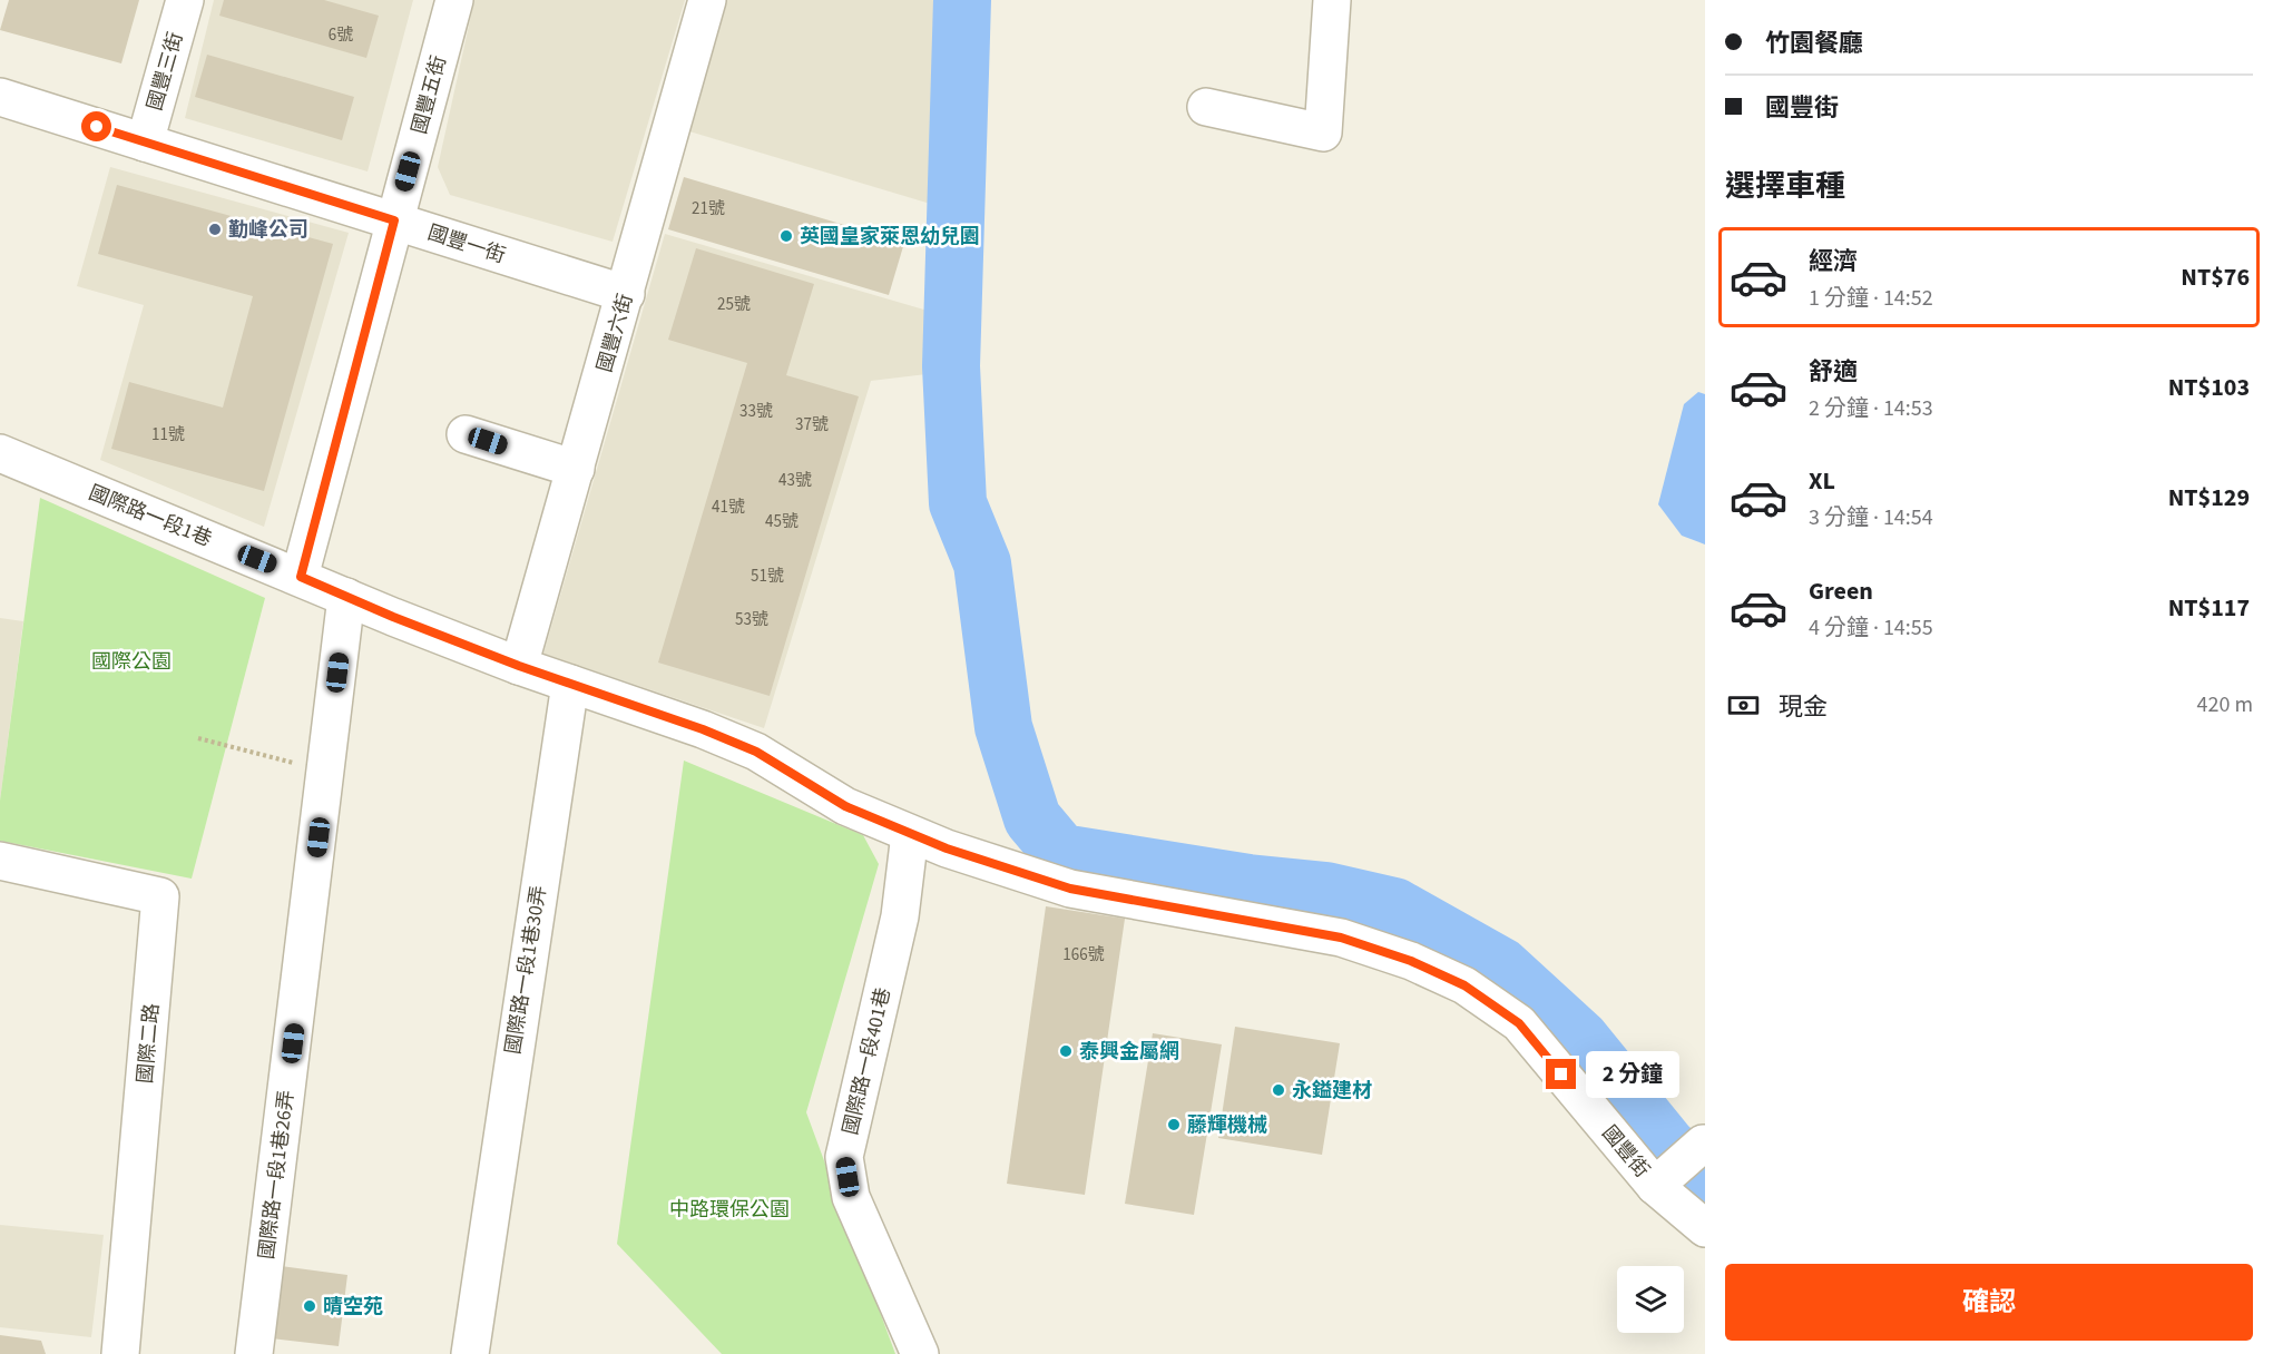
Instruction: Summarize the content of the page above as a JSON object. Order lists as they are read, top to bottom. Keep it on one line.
{"streets":{"street":["國豐三街","國豐五街","國豐一街","國豐六街","國際路一段1巷","國際路一段1巷30弄","國際二路","國際路一段401巷","國豐街","國際路一段1巷26弄"]},"crossings":[["國豐三街","國豐一街"],["國豐五街","國豐一街"],["國豐五街","國際路一段1巷"],["國豐五街","國豐街"],["國豐一街","國豐六街"],["國豐六街","國豐街"],["國際路一段1巷","國豐街"],["國際路一段1巷30弄","國豐街"],["國際路一段401巷","國豐街"],["國豐街","國際路一段1巷26弄"]],"parks":["國際公園","中路環保公園"],"places":["勤峰公司","英國皇家萊恩幼兒園","泰興金屬網","永鎰建材","藤輝機械","晴空苑"],"house_numbers":["6號","21號","25號","33號","37號","11號","43號","41號","45號","51號","53號","166號"],"page":{"banner":["竹園餐廳","國豐街"],"heading":"選擇車種","list":[{"name":"經濟","note":"1 分鐘 · 14:52","value":"NT$76"},{"name":"舒適","note":"2 分鐘 · 14:53","value":"NT$103"},{"name":"XL","note":"3 分鐘 · 14:54","value":"NT$129"},{"name":"Green","note":"4 分鐘 · 14:55","value":"NT$117"}],"pay":["現金","420 m"],"bubble":"2 分鐘","buttons":"確認"}}
